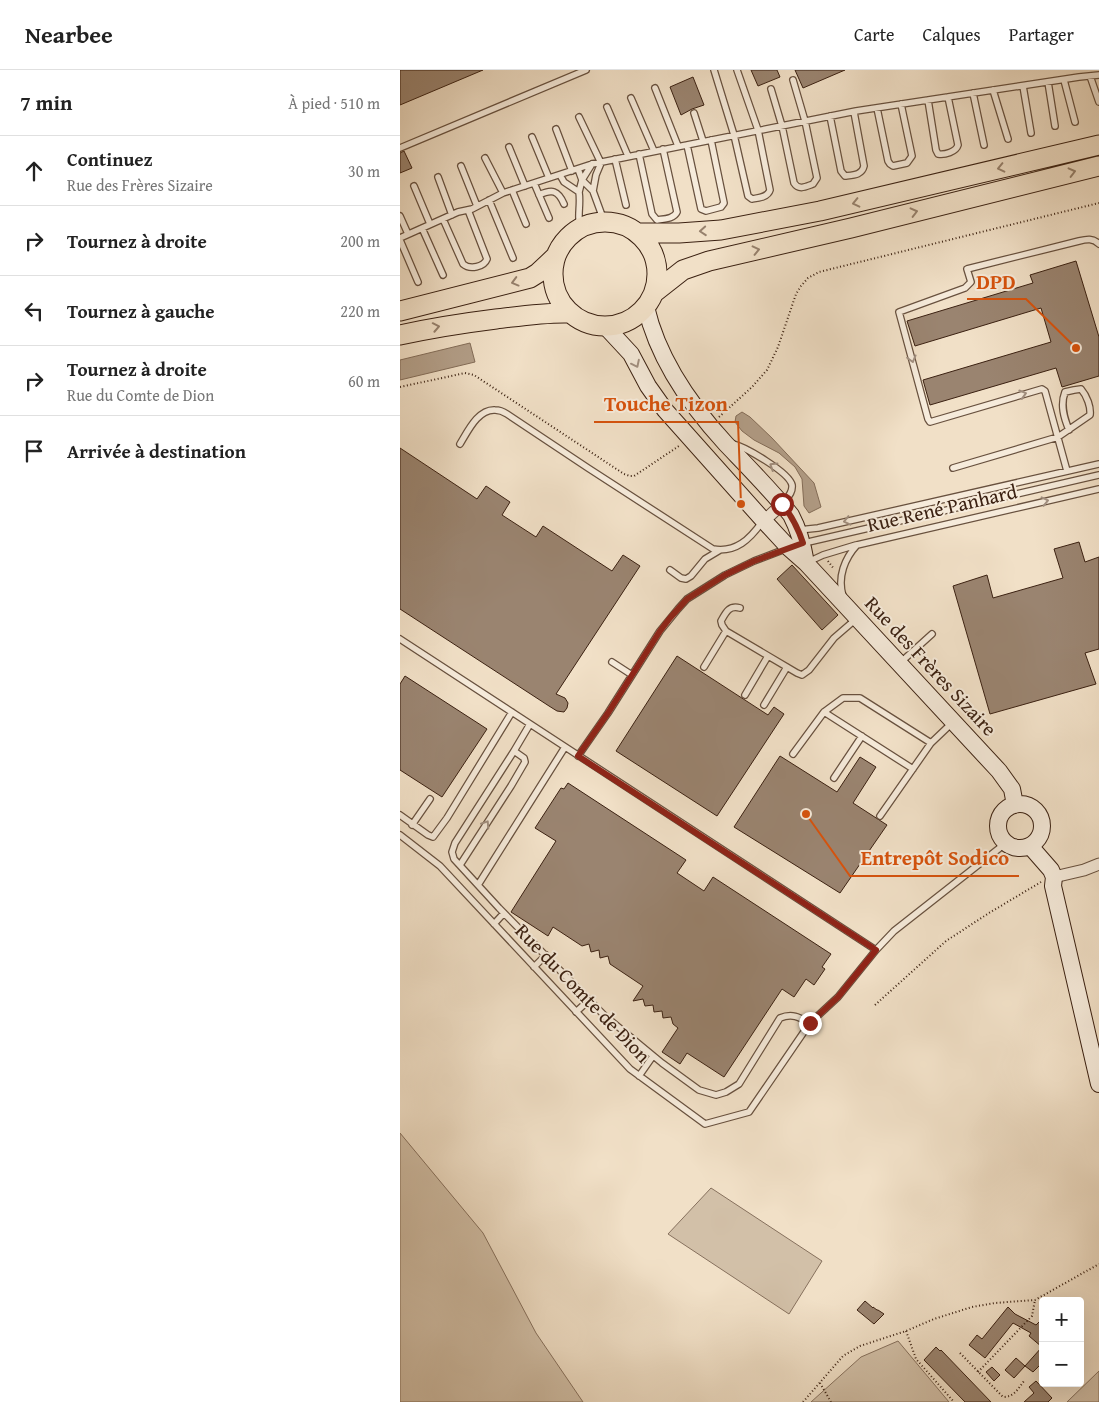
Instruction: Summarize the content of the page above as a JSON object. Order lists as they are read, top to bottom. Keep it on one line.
{"streets":{"street":["Rue des Frères Sizaire"],"lane":["Rue René Panhard","Rue du Comte de Dion"]},"crossings":[["Rue René Panhard","Rue des Frères Sizaire"],["Rue des Frères Sizaire","Rue du Comte de Dion"]],"places":["DPD","Touche Tizon","Entrepôt Sodico"],"page":{"header":"Nearbee","nav":["Carte","Calques","Partager"],"heading":["7 min","À pied · 510 m"],"list":[["Continuez","Rue des Frères Sizaire","30 m"],["Tournez à droite","200 m"],["Tournez à gauche","220 m"],["Tournez à droite","Rue du Comte de Dion","60 m"],"Arrivée à destination"],"map_buttons":["+","−"]}}
